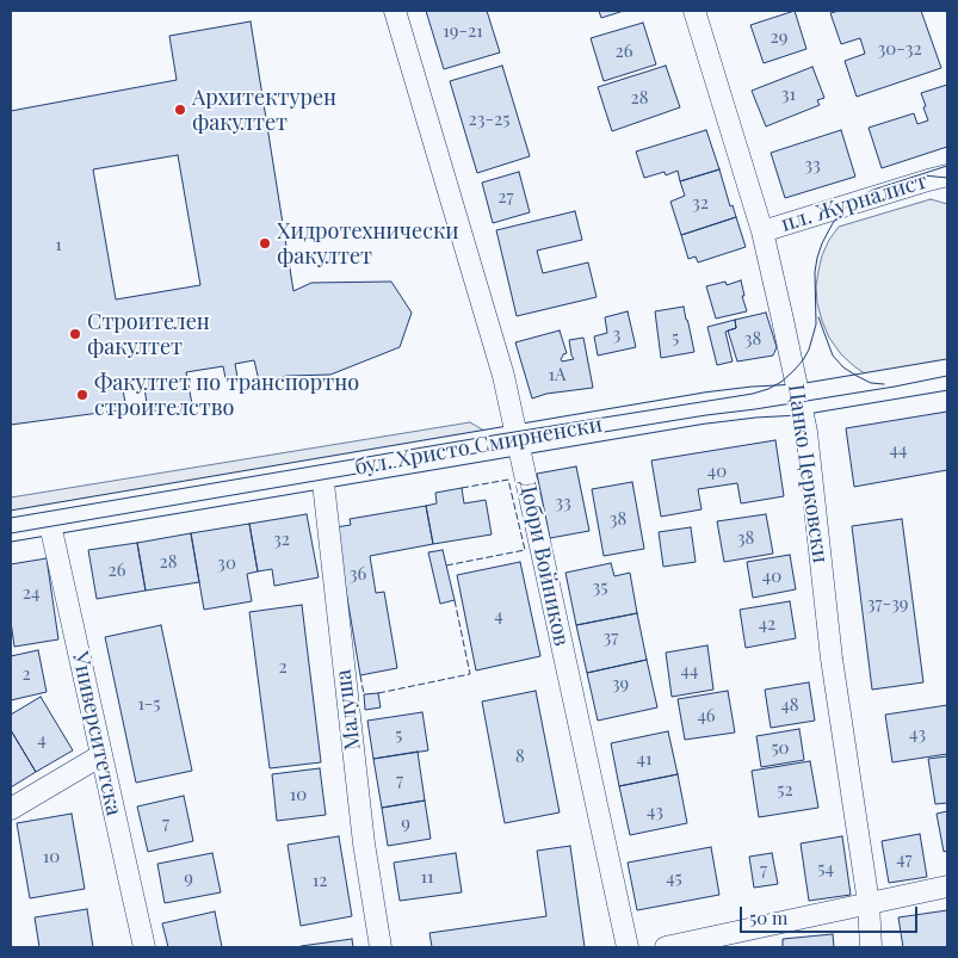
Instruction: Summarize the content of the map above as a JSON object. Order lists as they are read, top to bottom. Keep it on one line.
{"streets":{"street":["пл. Журналист","бул. Христо Смирненски","Цанко Церковски","Добри Войников","Малуша","Университетска"]},"crossings":[["пл. Журналист","Цанко Церковски"],["бул. Христо Смирненски","Цанко Церковски"],["бул. Христо Смирненски","Добри Войников"],["бул. Христо Смирненски","Малуша"],["бул. Христо Смирненски","Университетска"]],"places":["Архитектурен факултет","Хидротехнически факултет","Строителен факултет","Факултет по транспортно строителство"],"house_numbers":["19-21","29","30-32","26","31","28","23-25","33","27","32","1","3","5","38","1А","44","40","33","38","38","32","28","30","26","36","40","35","24","37-39","4","42","37","2","44","2","39","1-5","48","46","43","5","4","50","8","41","7","52","10","43","7","9","10","47","54","7","11","9","45","12"],"scale_bar":"50 m"}
